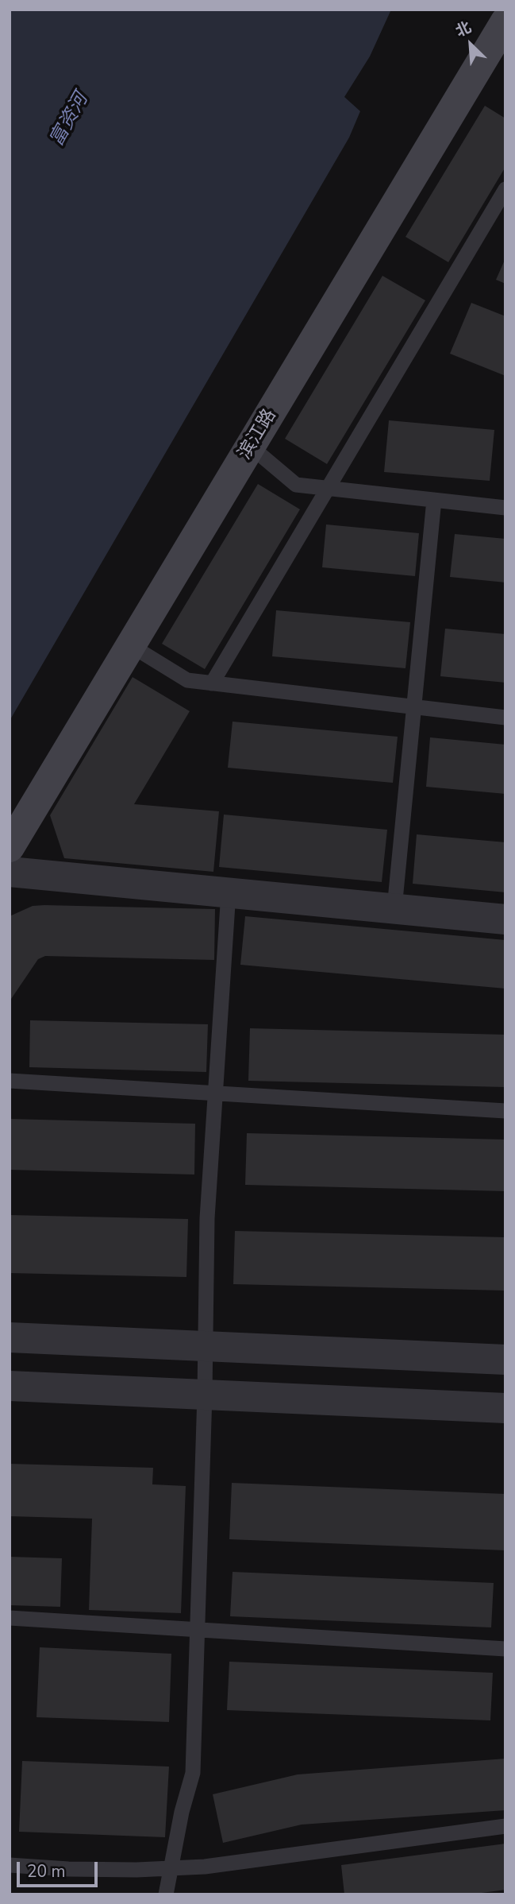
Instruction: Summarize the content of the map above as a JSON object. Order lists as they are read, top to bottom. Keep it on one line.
{"streets":{"street":["滨江路"]},"water":["富资河"],"scale_bar":"20 m","north":"top left"}
